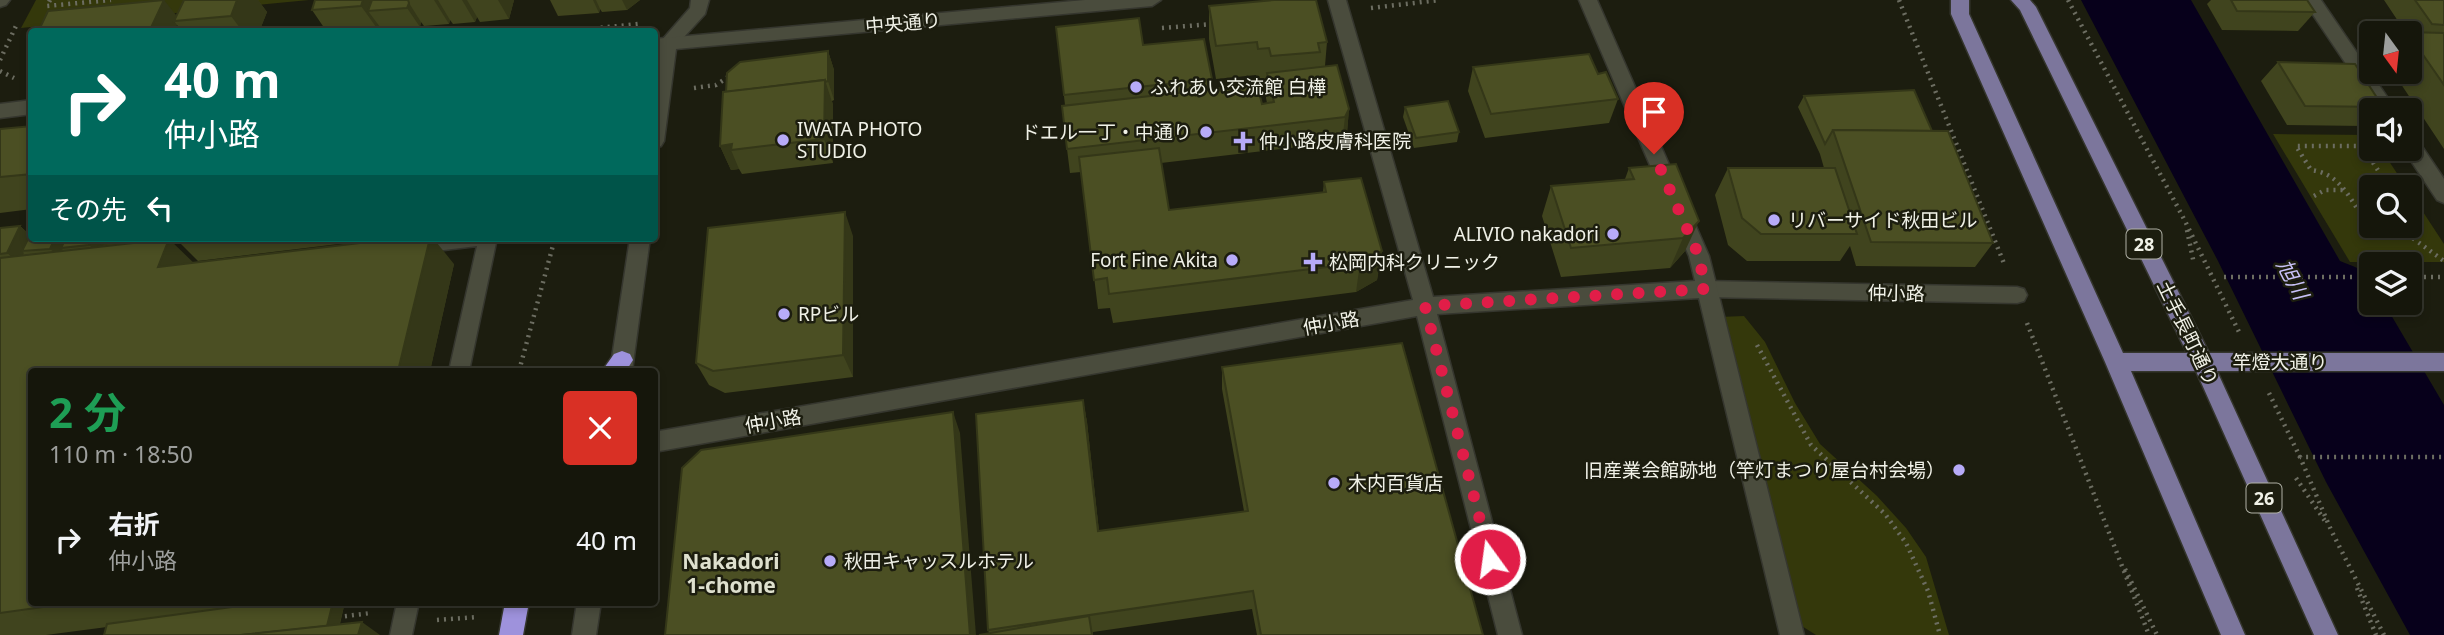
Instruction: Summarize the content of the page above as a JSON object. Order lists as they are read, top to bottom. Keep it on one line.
{"streets":{"main road":["28","土手長町通り","竿燈大通り","26"],"street":["中央通り","仲小路"]},"crossings":[["土手長町通り","竿燈大通り"]],"districts":["Nakadori 1-chome"],"water":["旭川"],"places":{"other":["ふれあい交流館 白樺","ドエル一丁・中通り","IWATA PHOTO STUDIO","リバーサイド秋田ビル","ALIVIO nakadori","Fort Fine Akita","RPビル","旧産業会館跡地（竿灯まつり屋台村会場）","木内百貨店","秋田キャッスルホテル"],"health":["仲小路皮膚科医院","松岡内科クリニック"]},"north":"bottom","page":{"turn":["40 m","仲小路"],"then":"その先","heading":["2 分","110 m · 18:50"],"list":[{"name":"右折","note":"仲小路","value":"40 m"}]}}
